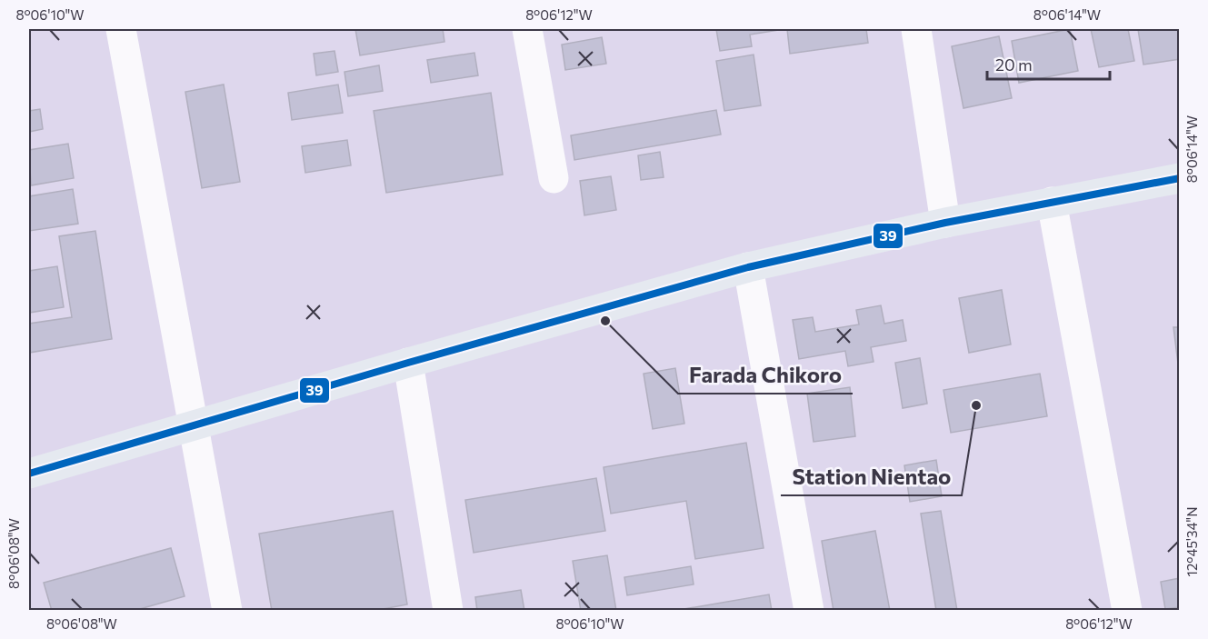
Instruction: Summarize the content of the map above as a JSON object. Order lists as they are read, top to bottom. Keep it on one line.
{"places":["Farada Chikoro","Station Nientao"],"lines":["transit line 39"],"scale_bar":"20 m","coordinates":["8°06'10\"W","8°06'12\"W","8°06'14\"W","12°45'34\"N","8°06'08\"W"]}
